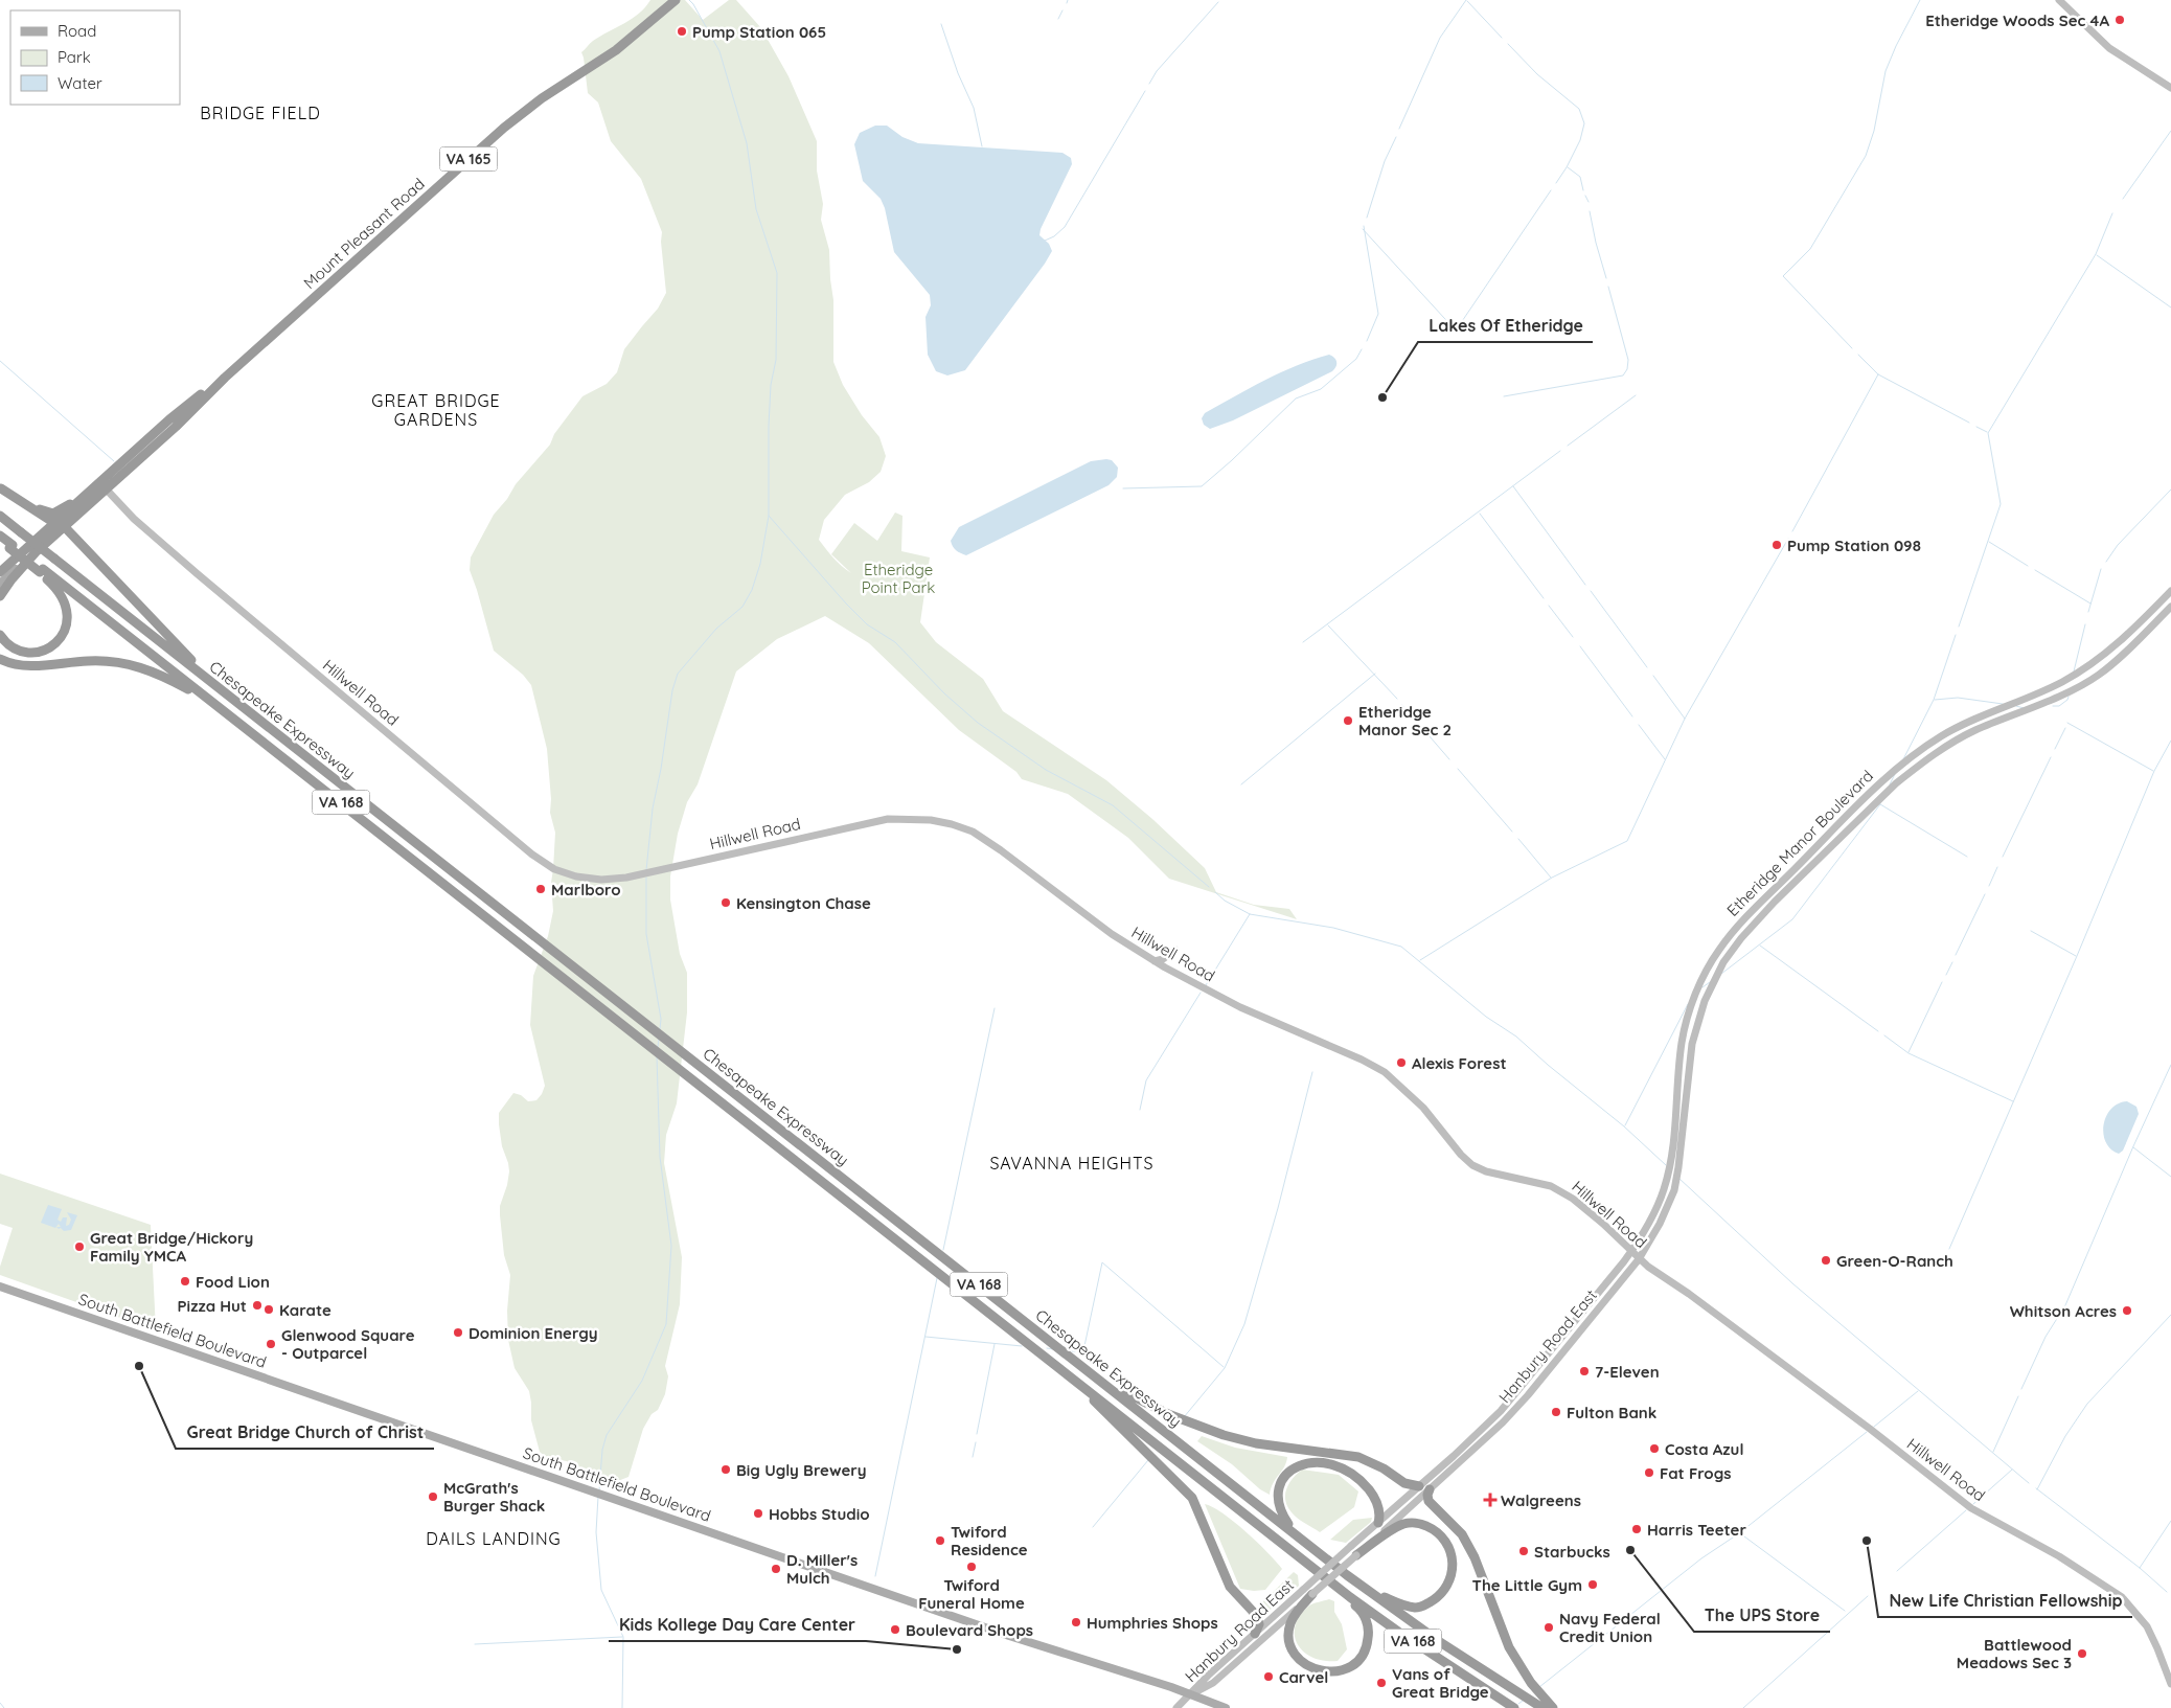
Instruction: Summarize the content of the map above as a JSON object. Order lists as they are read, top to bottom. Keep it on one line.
{"streets":{"highway":["VA 165","Mount Pleasant Road","Chesapeake Expressway","VA 168"],"main road":["Hillwell Road","Etheridge Manor Boulevard","South Battlefield Boulevard","Hanbury Road East"]},"crossings":[["Mount Pleasant Road","Hillwell Road"],["Hillwell Road","Etheridge Manor Boulevard"],["Hillwell Road","Hanbury Road East"],["Etheridge Manor Boulevard","Hanbury Road East"],["South Battlefield Boulevard","Hanbury Road East"]],"districts":["BRIDGE FIELD","GREAT BRIDGE GARDENS","SAVANNA HEIGHTS","DAILS LANDING"],"parks":["Etheridge Point Park"],"places":{"other":["Etheridge Woods Sec 4A","Pump Station 065","Lakes Of Etheridge","Pump Station 098","Etheridge Manor Sec 2","Marlboro","Kensington Chase","Alexis Forest","Great Bridge/Hickory Family YMCA","Green-O-Ranch","Food Lion","Pizza Hut","Karate","Whitson Acres","Dominion Energy","Glenwood Square - Outparcel","Great Bridge Church of Christ","7-Eleven","Fulton Bank","Costa Azul","Big Ugly Brewery","Fat Frogs","McGrath's Burger Shack","Hobbs Studio","Harris Teeter","Twiford Residence","New Life Christian Fellowship","The UPS Store","Starbucks","Twiford Funeral Home","D. Miller's Mulch","The Little Gym","Humphries Shops","Navy Federal Credit Union","Boulevard Shops","Kids Kollege Day Care Center","Battlewood Meadows Sec 3","Carvel","Vans of Great Bridge"],"health":["Walgreens"]},"legend":["Road","Park","Water"]}
